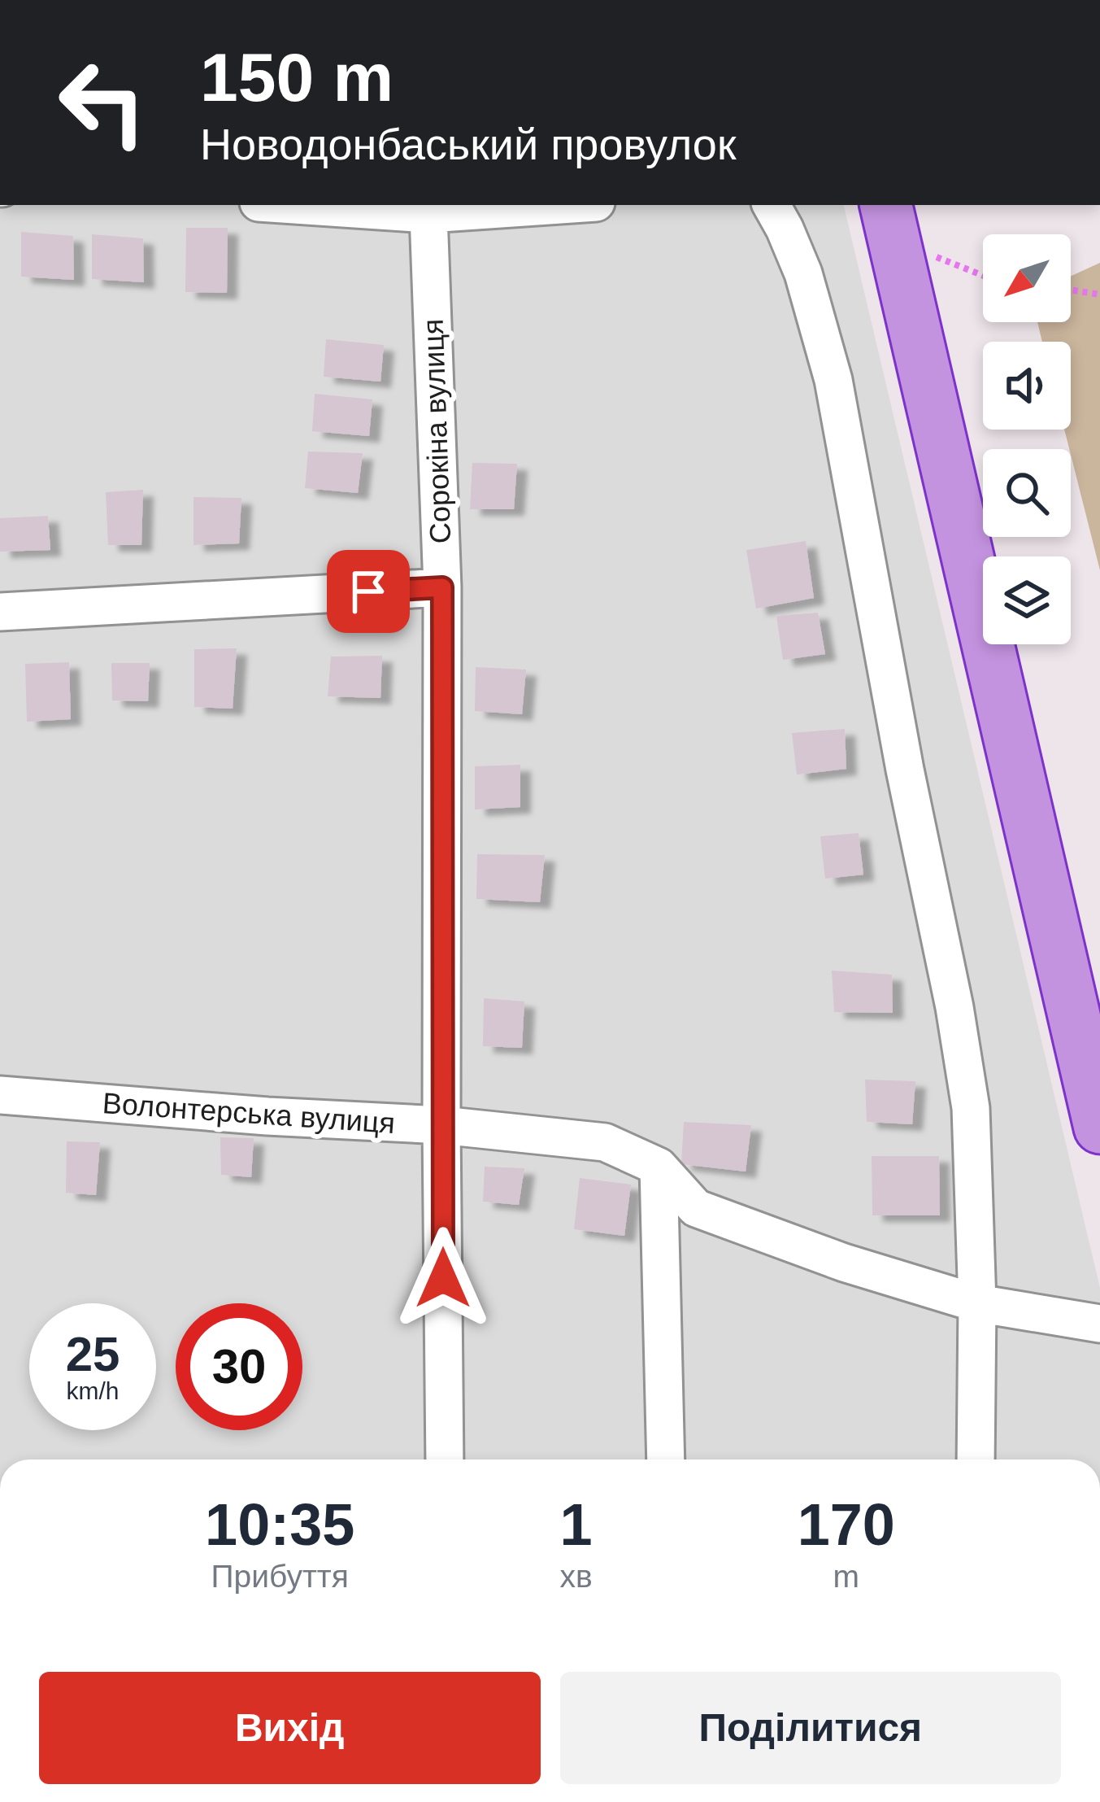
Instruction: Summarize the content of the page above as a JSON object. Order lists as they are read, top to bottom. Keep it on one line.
{"streets":{"street":["Сорокіна вулиця","Волонтерська вулиця"]},"crossings":[["Сорокіна вулиця","Волонтерська вулиця"]],"north":"bottom left","page":{"turn":["150 m","Новодонбаський провулок"],"speed":"25 km/h","limit":"30","eta":["10:35","Прибуття","1","хв","170","m"],"buttons":["Вихід","Поділитися"]}}
